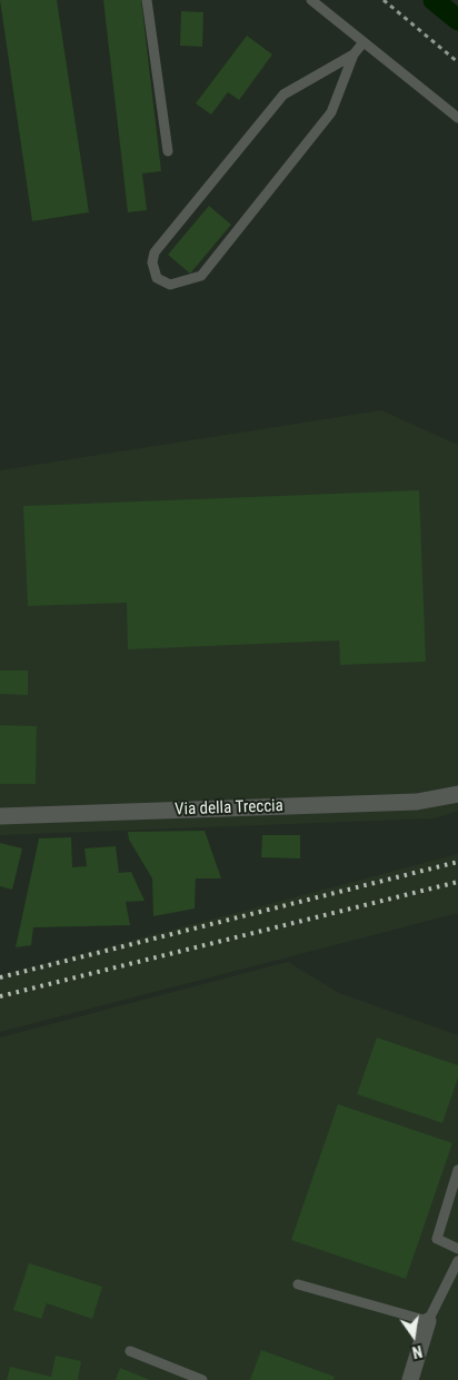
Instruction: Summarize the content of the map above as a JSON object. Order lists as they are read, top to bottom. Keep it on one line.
{"streets":{"street":["Via della Treccia"]},"north":"bottom"}
